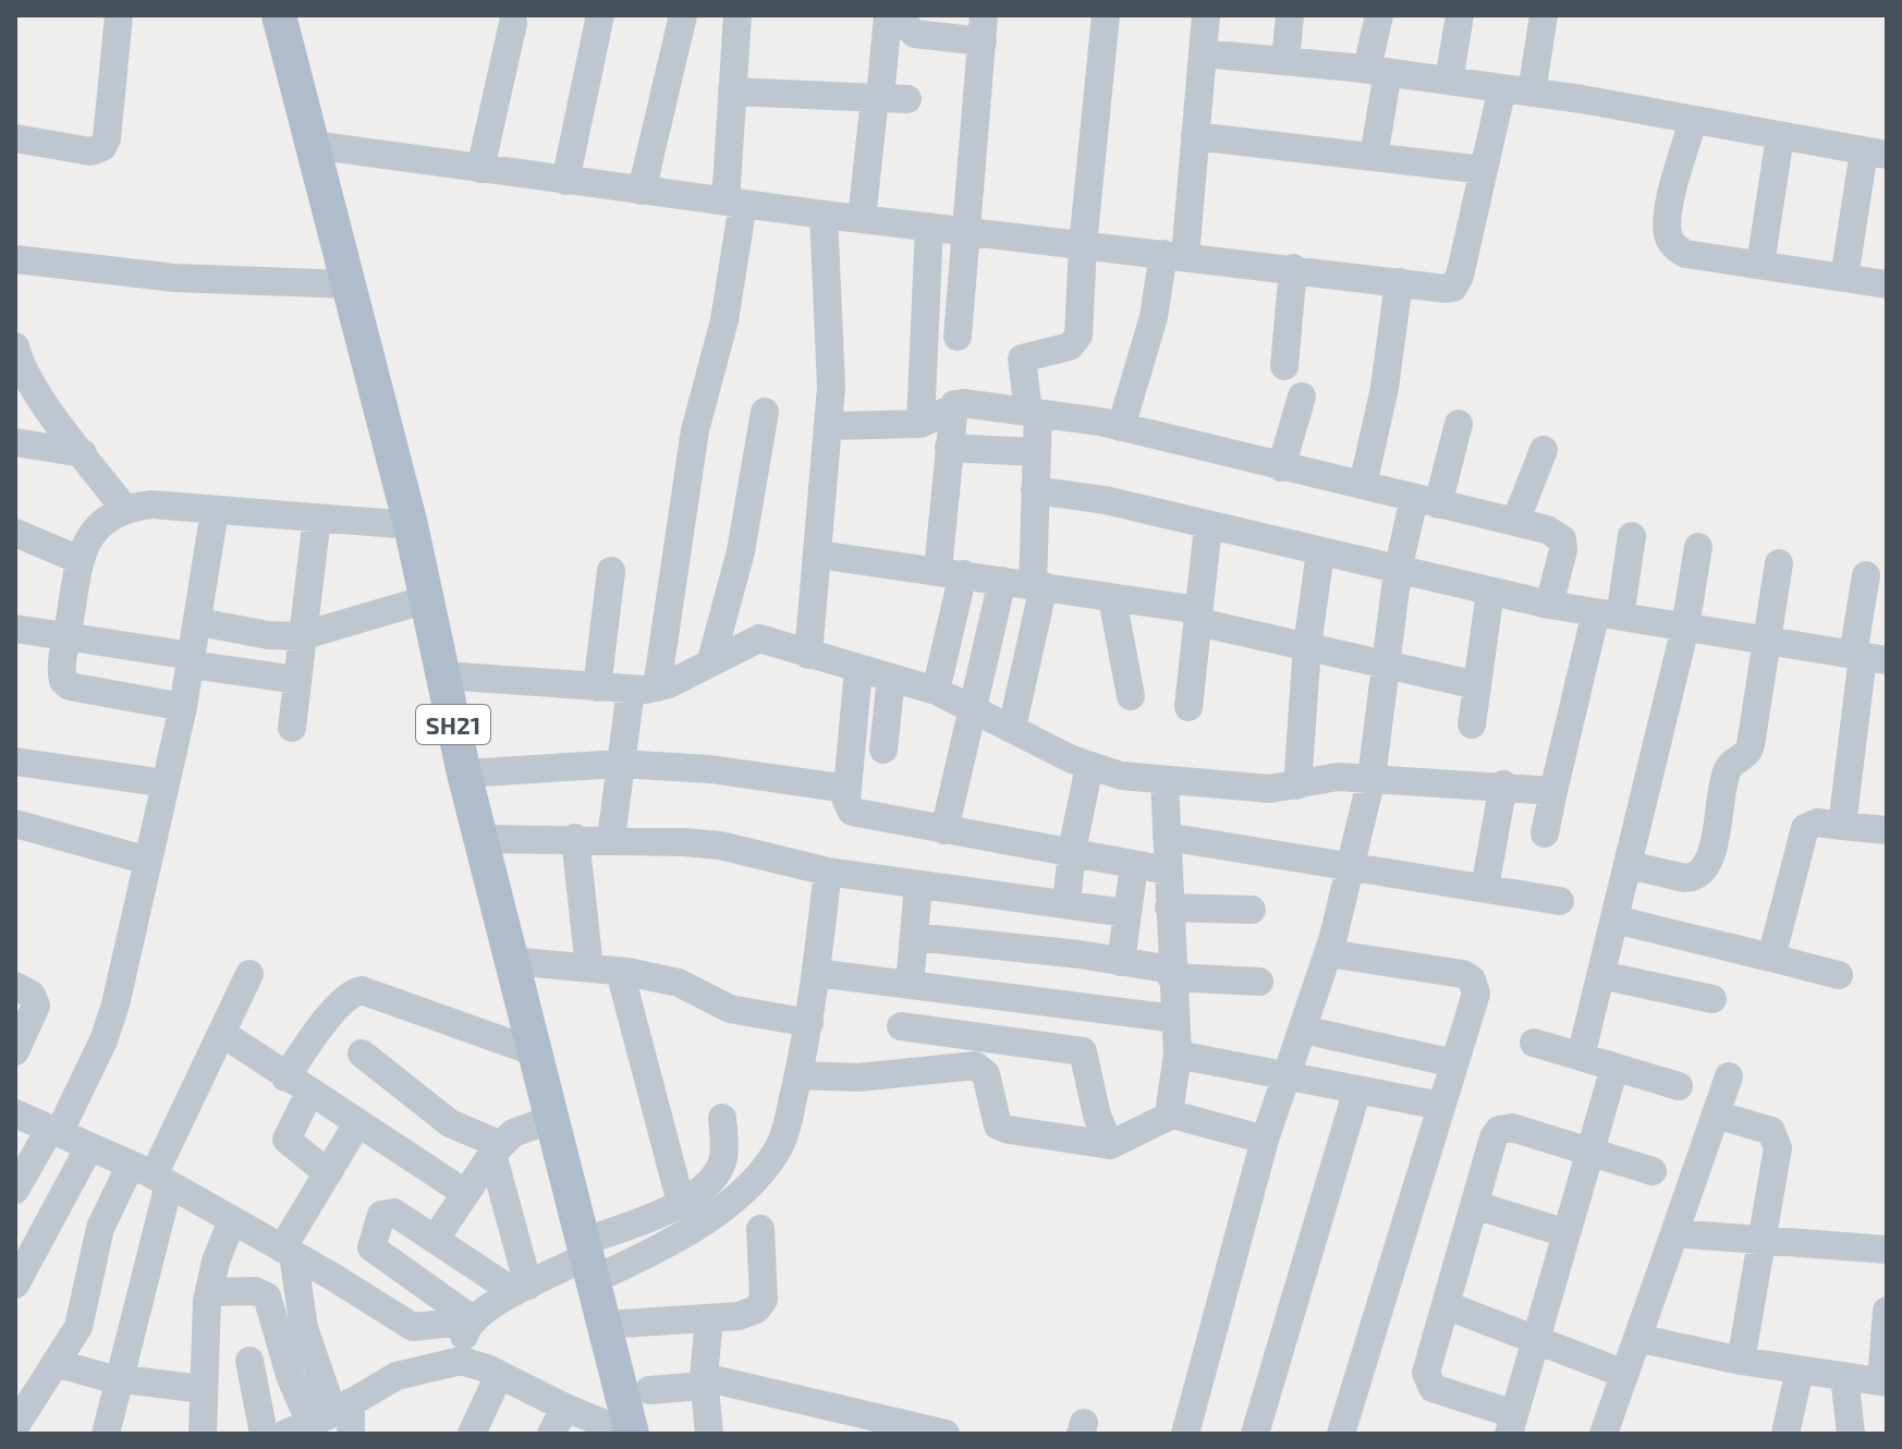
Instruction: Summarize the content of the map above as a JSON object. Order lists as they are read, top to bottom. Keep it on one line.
{"streets":{"main road":["SH21"]}}
